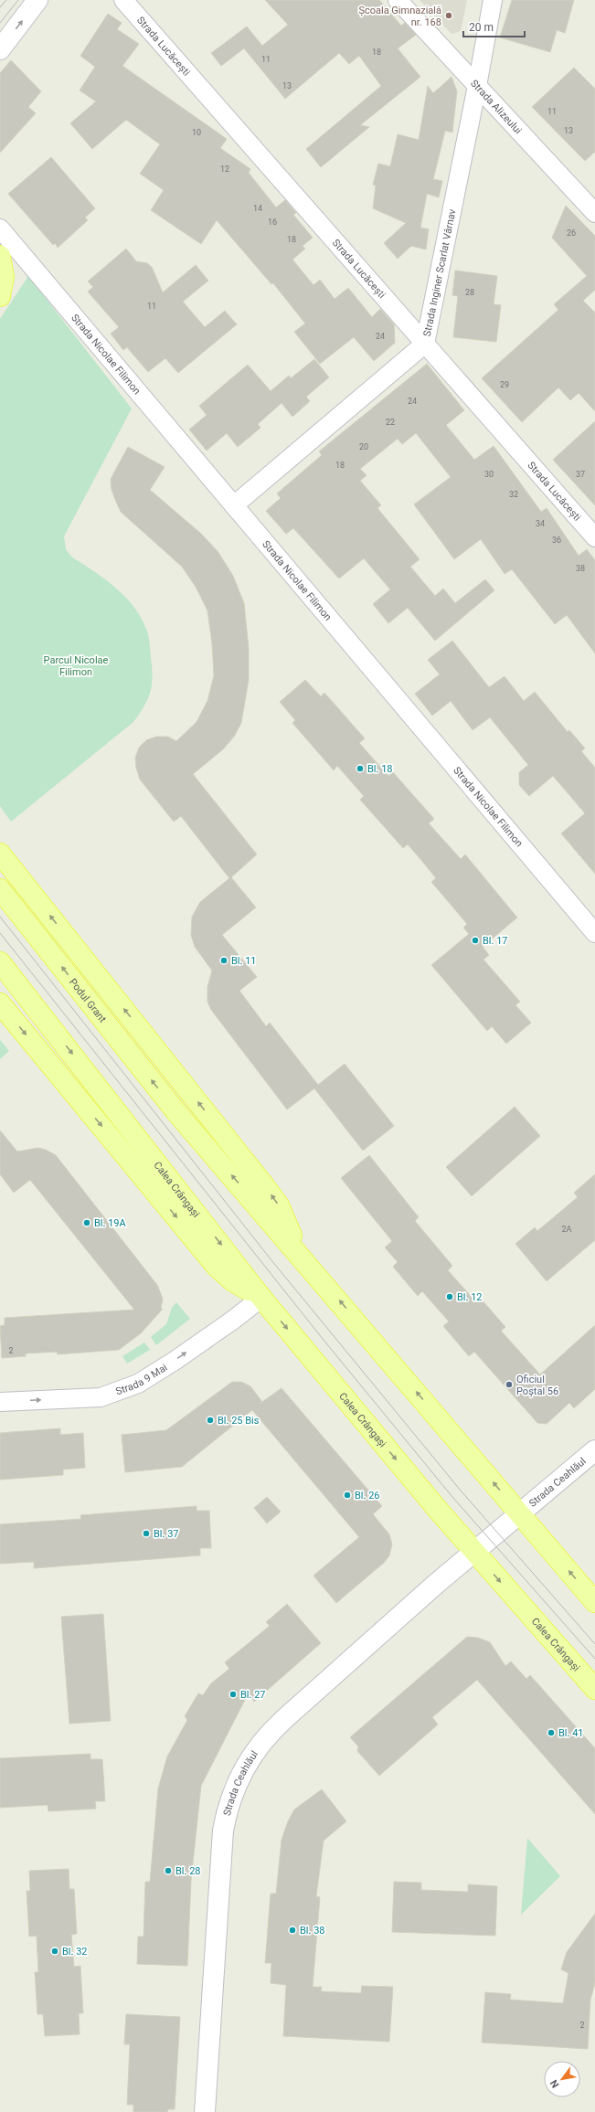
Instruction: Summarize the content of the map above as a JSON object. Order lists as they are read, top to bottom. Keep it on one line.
{"streets":{"main road":["Podul Grant","Calea Crângași"],"street":["Strada Lucăcești","Strada Alizeului","Strada Inginer Scarlat Vârnav","Strada Nicolae Filimon","Strada 9 Mai","Strada Ceahlăul"]},"crossings":[["Strada Lucăcești","Strada Inginer Scarlat Vârnav"],["Strada Alizeului","Strada Inginer Scarlat Vârnav"],["Strada Inginer Scarlat Vârnav","Strada Nicolae Filimon"],["Calea Crângași","Strada 9 Mai"],["Calea Crângași","Strada Ceahlăul"]],"one_way":["Strada 9 Mai"],"parks":["Parcul Nicolae Filimon"],"places":["Școala Gimnazială nr. 168","Bl. 18","Bl. 17","Bl. 11","Bl. 19A","Bl. 12","Oficiul Poștal 56","Bl. 25 Bis","Bl. 26","Bl. 37","Bl. 27","Bl. 41","Bl. 28","Bl. 38","Bl. 32"],"house_numbers":["18","11","13","11","13","10","12","14","16","26","18","28","11","24","29","24","22","20","18","30","37","32","34","36","38","2A","2","2"],"scale_bar":"20 m","north":"bottom left"}
